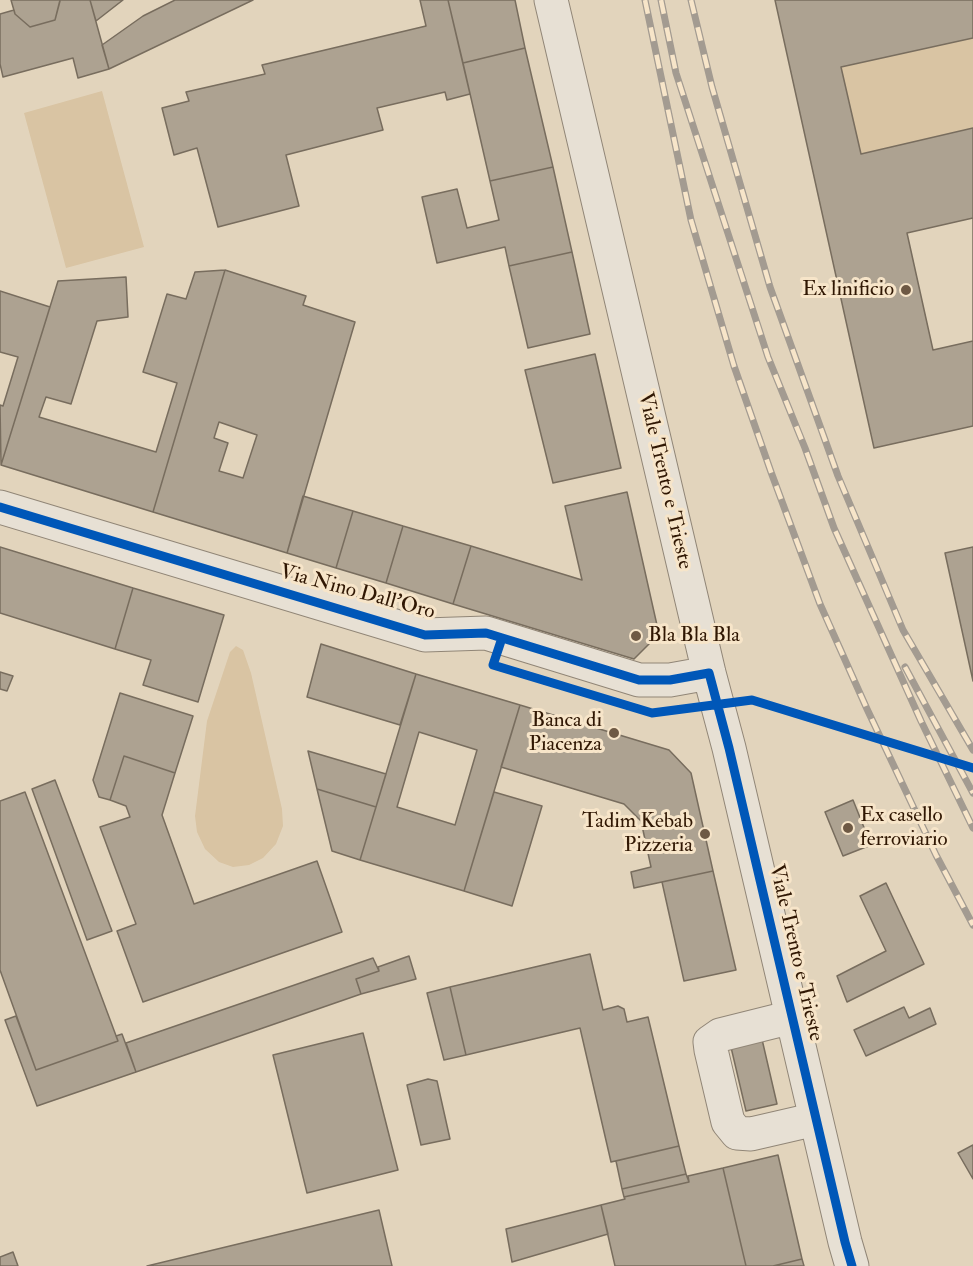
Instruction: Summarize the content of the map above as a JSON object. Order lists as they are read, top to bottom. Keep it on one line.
{"streets":{"street":["Viale Trento e Trieste","Via Nino Dall’Oro"]},"crossings":[["Viale Trento e Trieste","Via Nino Dall’Oro"]],"places":["Ex linificio","Bla Bla Bla","Banca di Piacenza","Ex casello ferroviario","Tadim Kebab Pizzeria"]}
